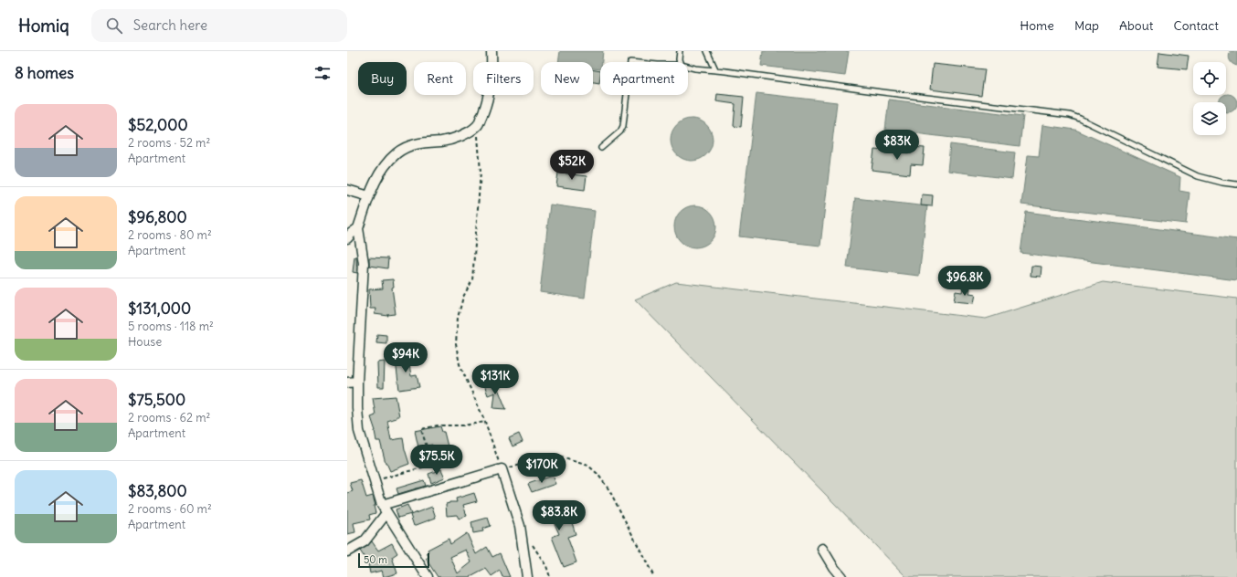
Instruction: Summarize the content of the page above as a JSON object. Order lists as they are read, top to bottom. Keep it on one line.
{"scale_bar":"50 m","page":{"header":"Homiq","search":"Search here","nav":["Home","Map","About","Contact"],"heading":"8 homes","chip":["Buy","Rent","Filters","New","Apartment"],"list":[{"name":"$52,000","note":"2 rooms · 52 m² · Apartment"},{"name":"$96,800","note":"2 rooms · 80 m² · Apartment"},{"name":"$131,000","note":"5 rooms · 118 m² · House"},{"name":"$75,500","note":"2 rooms · 62 m² · Apartment"},{"name":"$83,800","note":"2 rooms · 60 m² · Apartment"}],"price":["$83K","$52K","$96.8K","$94K","$131K","$75.5K","$170K","$83.8K"],"scale":"50 m"}}
